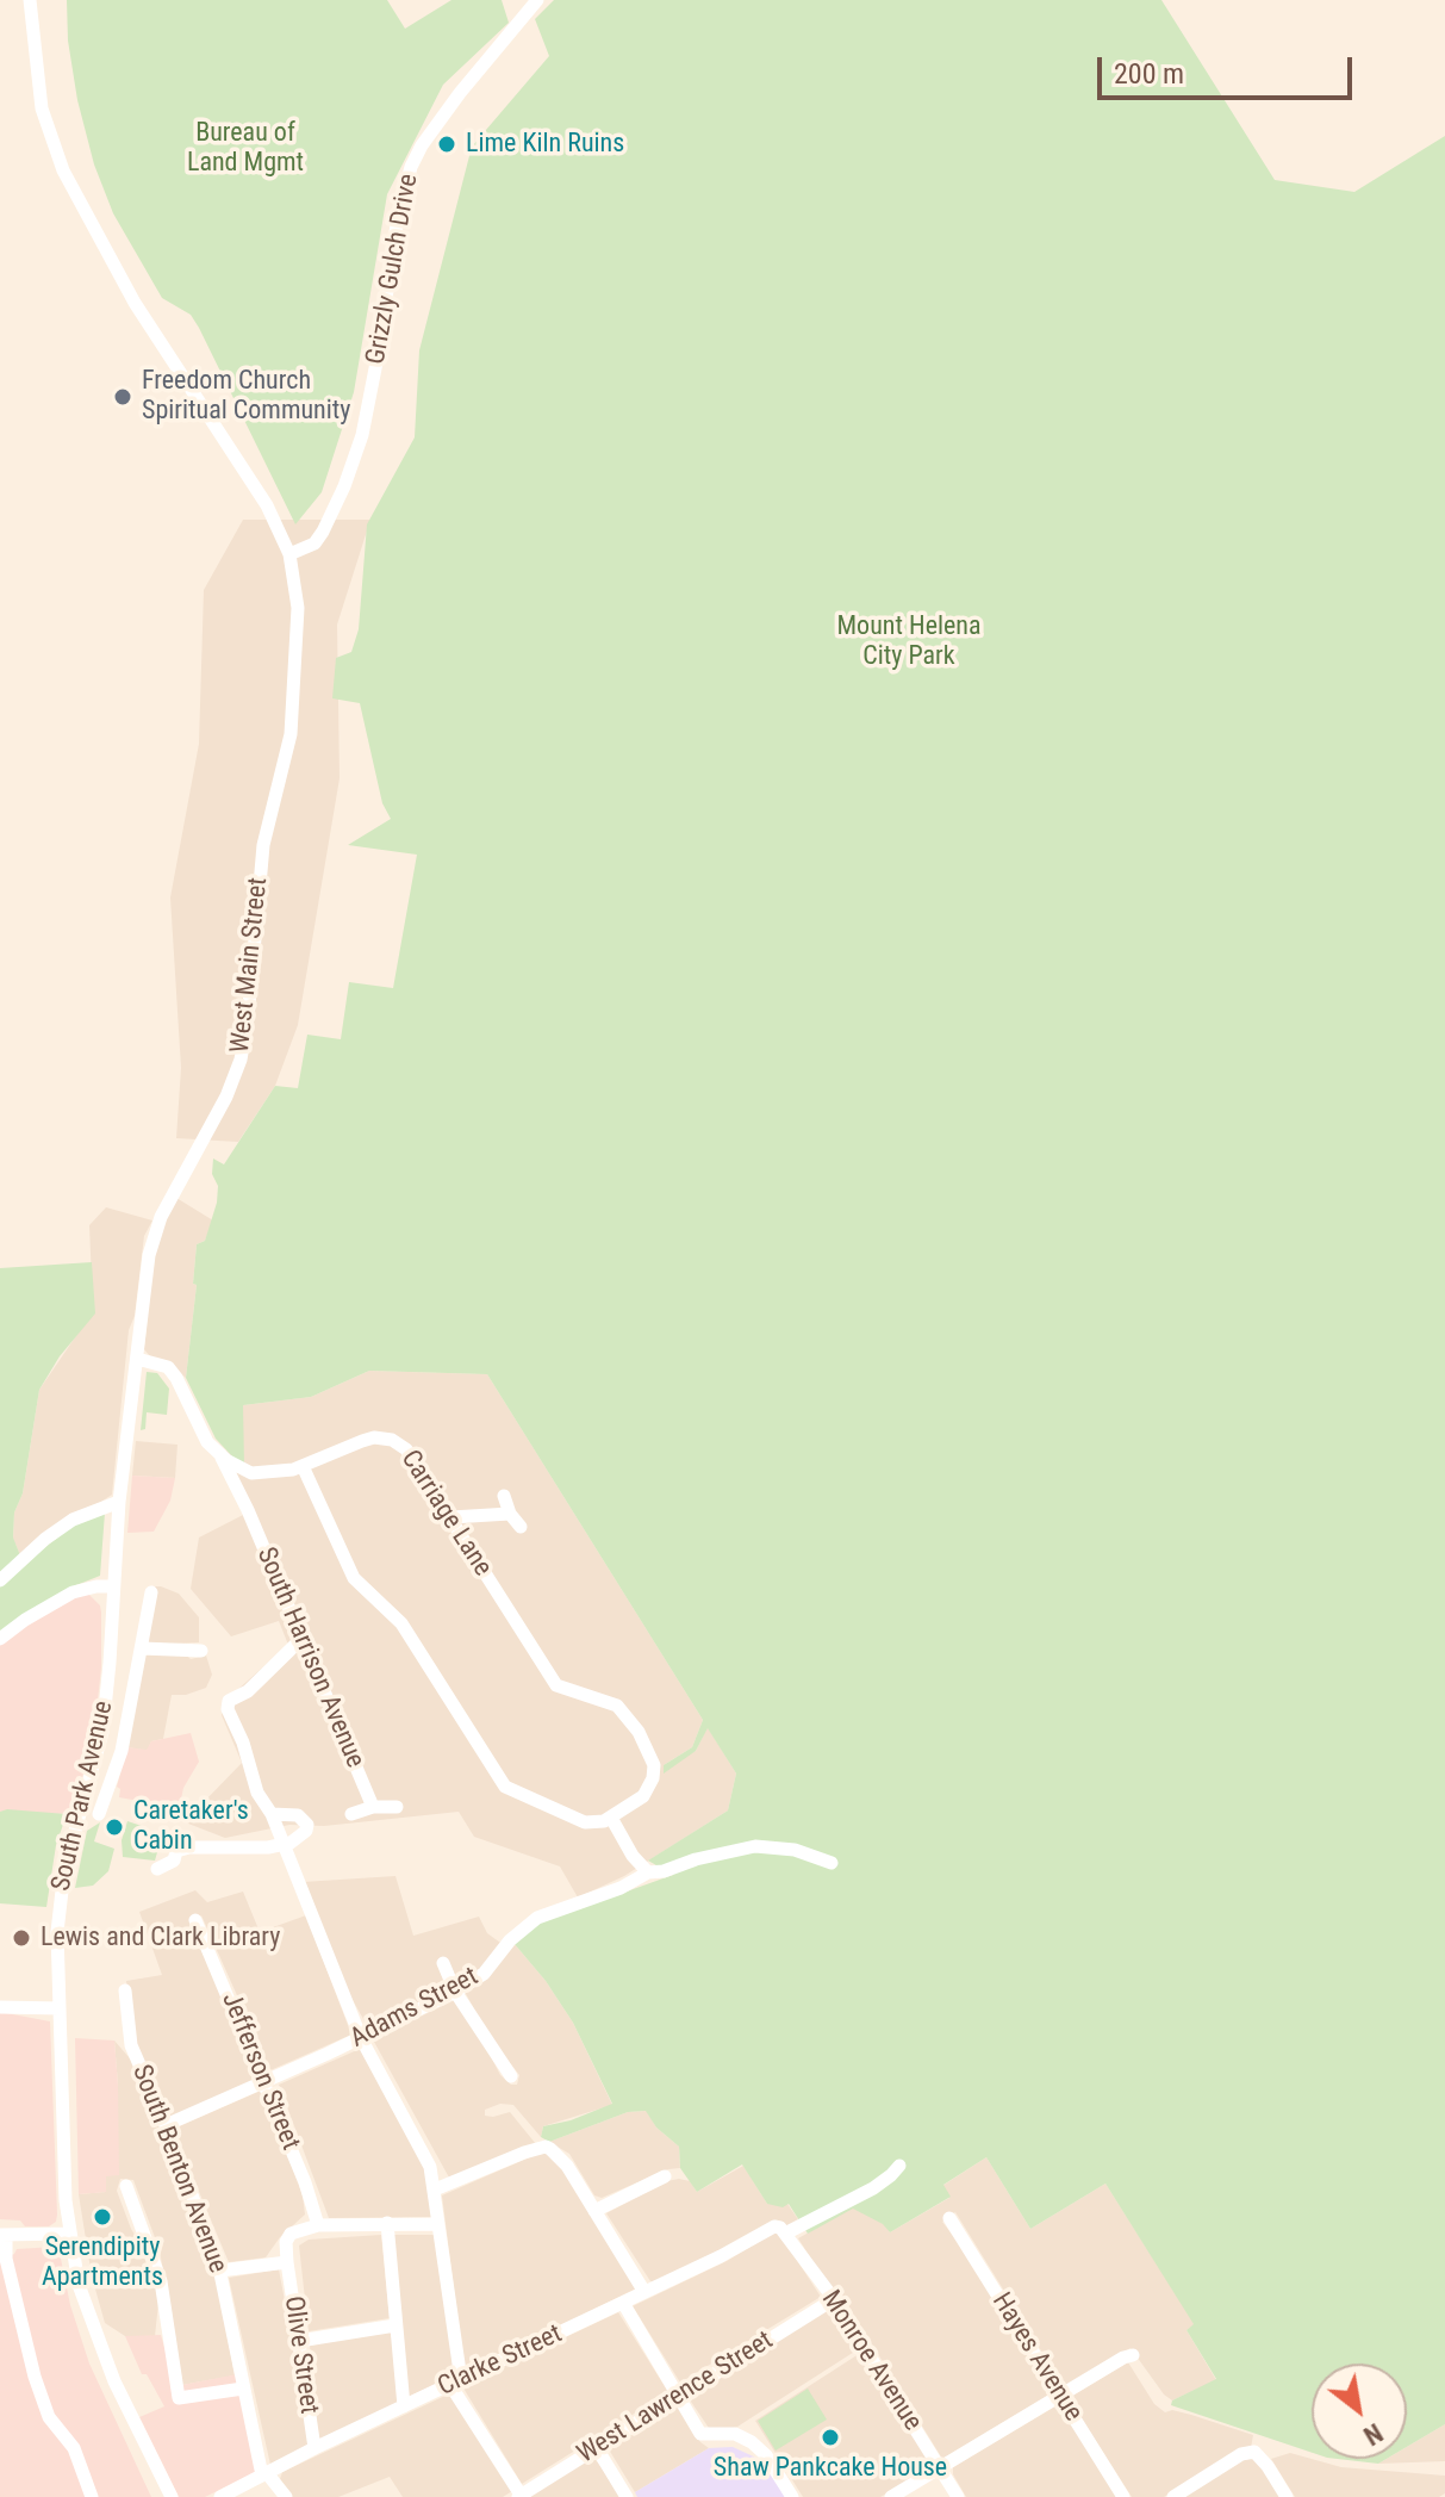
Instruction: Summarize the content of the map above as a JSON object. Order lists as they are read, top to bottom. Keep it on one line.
{"streets":{"street":["Grizzly Gulch Drive","West Main Street","Carriage Lane","South Harrison Avenue","South Park Avenue","Adams Street","Jefferson Street","South Benton Avenue","Olive Street","Hayes Avenue","Clarke Street","Monroe Avenue","West Lawrence Street"]},"crossings":[["Grizzly Gulch Drive","West Main Street"],["West Main Street","South Park Avenue"],["Carriage Lane","South Harrison Avenue"],["Adams Street","Jefferson Street"],["Adams Street","South Benton Avenue"],["South Benton Avenue","Clarke Street"],["Olive Street","Clarke Street"],["Clarke Street","Monroe Avenue"],["Monroe Avenue","West Lawrence Street"]],"parks":["Bureau of Land Mgmt","Mount Helena City Park"],"places":["Lime Kiln Ruins","Freedom Church Spiritual Community","Caretaker's Cabin","Lewis and Clark Library","Serendipity Apartments","Shaw Pankcake House"],"scale_bar":"200 m","north":"bottom right"}
